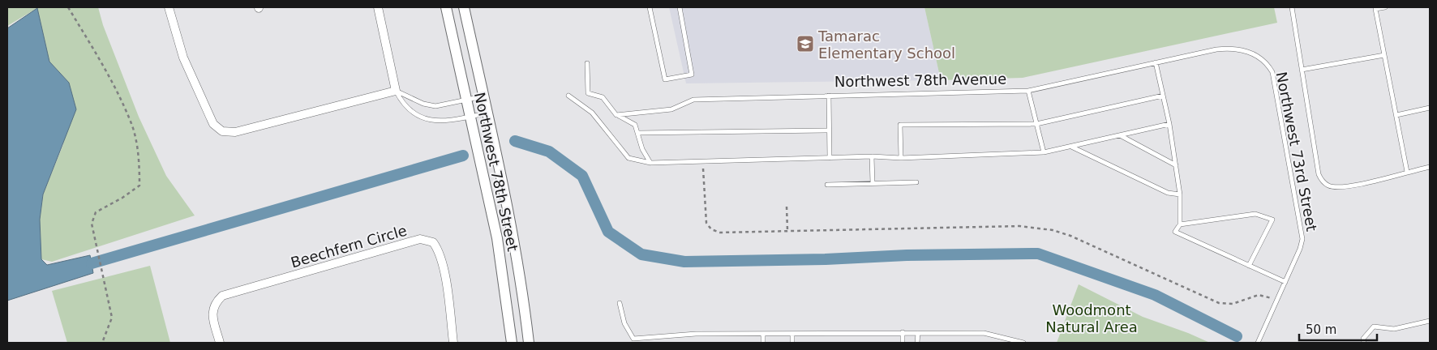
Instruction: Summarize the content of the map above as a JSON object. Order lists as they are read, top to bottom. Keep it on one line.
{"streets":{"street":["Northwest 78th Street","Beechfern Circle"],"lane":["Northwest 78th Avenue","Northwest 73rd Street"]},"crossings":[["Northwest 78th Avenue","Northwest 73rd Street"]],"parks":["Woodmont Natural Area"],"places":{"school or university":["Tamarac Elementary School"]},"scale_bar":"50 m"}
